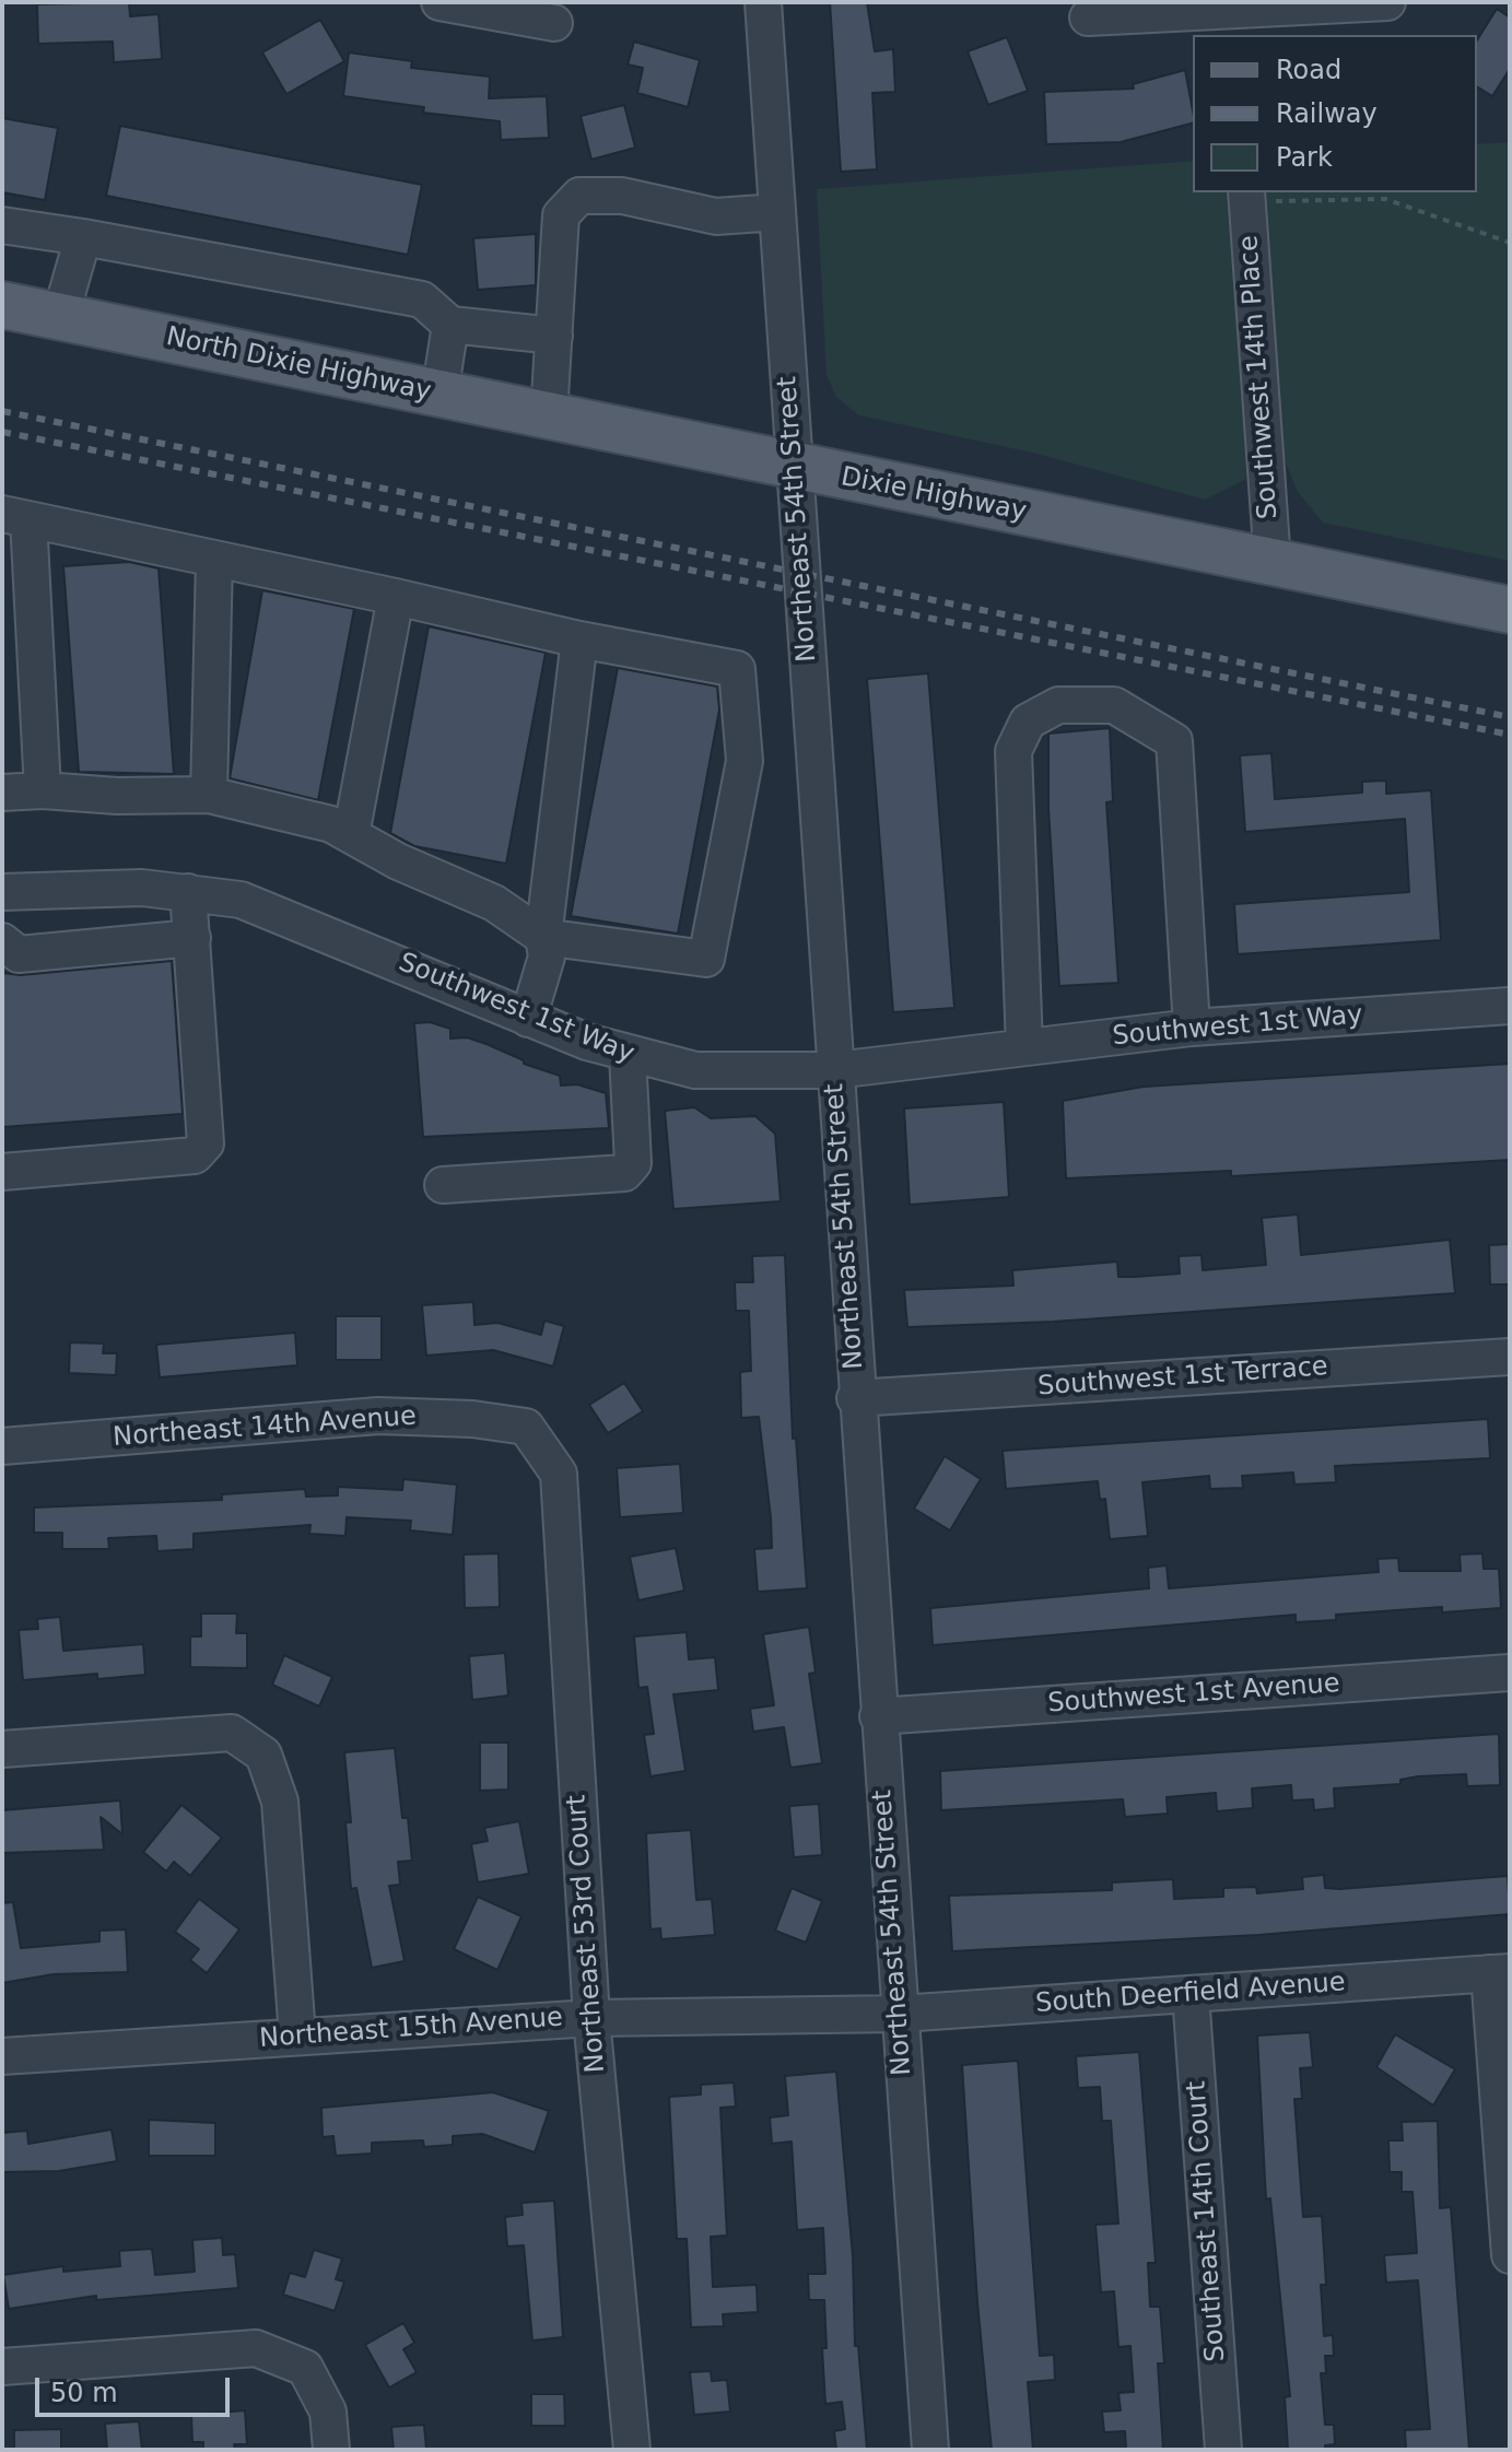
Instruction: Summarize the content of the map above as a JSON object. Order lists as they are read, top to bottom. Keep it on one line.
{"streets":{"main road":["North Dixie Highway","Dixie Highway"],"street":["Southwest 14th Place","Northeast 54th Street","Southwest 1st Way","Southwest 1st Terrace","Northeast 14th Avenue","Southwest 1st Avenue","Northeast 53rd Court","South Deerfield Avenue","Northeast 15th Avenue","Southeast 14th Court"]},"crossings":[["North Dixie Highway","Dixie Highway"],["Southwest 14th Place","Dixie Highway"],["Dixie Highway","Northeast 54th Street"],["Northeast 54th Street","Southwest 1st Way"],["Northeast 54th Street","Southwest 1st Terrace"],["Northeast 54th Street","Southwest 1st Avenue"],["Northeast 54th Street","South Deerfield Avenue"],["Northeast 54th Street","Northeast 15th Avenue"],["Northeast 14th Avenue","Northeast 53rd Court"],["Northeast 53rd Court","Northeast 15th Avenue"],["South Deerfield Avenue","Northeast 15th Avenue"],["South Deerfield Avenue","Southeast 14th Court"]],"legend":["Road","Railway","Park"],"scale_bar":"50 m"}
